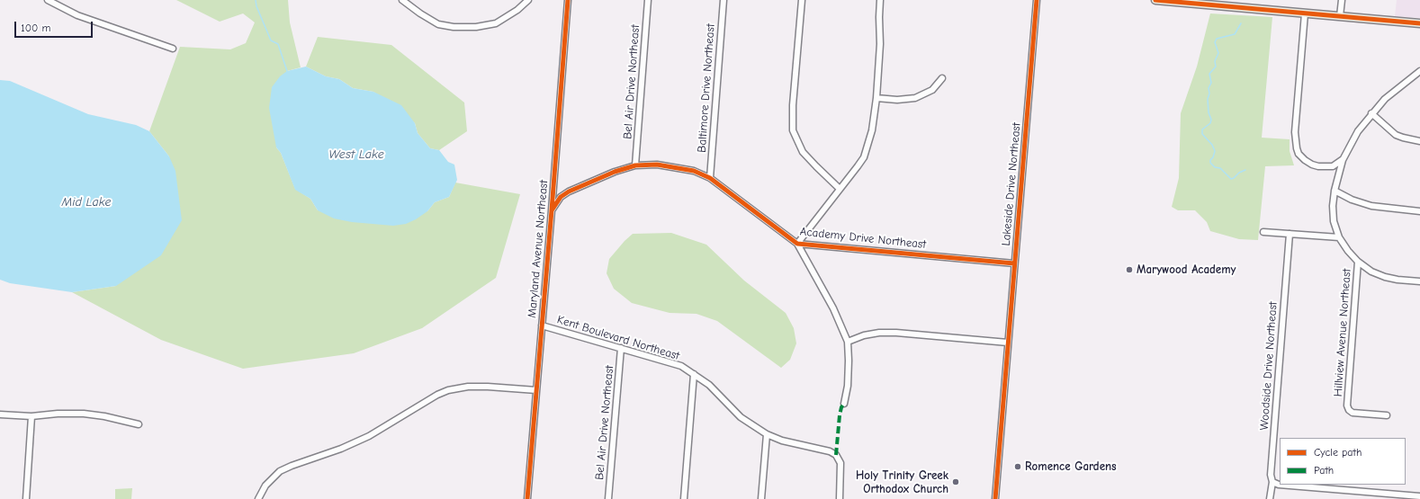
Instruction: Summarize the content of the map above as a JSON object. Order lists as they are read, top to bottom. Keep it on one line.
{"streets":{"street":["Bel Air Drive Northeast","Baltimore Drive Northeast","Lakeside Drive Northeast","Academy Drive Northeast","Maryland Avenue Northeast","Hillview Avenue Northeast","Kent Boulevard Northeast","Woodside Drive Northeast"]},"crossings":[["Bel Air Drive Northeast","Academy Drive Northeast"],["Bel Air Drive Northeast","Kent Boulevard Northeast"],["Baltimore Drive Northeast","Academy Drive Northeast"],["Lakeside Drive Northeast","Academy Drive Northeast"],["Academy Drive Northeast","Maryland Avenue Northeast"],["Maryland Avenue Northeast","Kent Boulevard Northeast"]],"water":["West Lake","Mid Lake"],"places":["Marywood Academy","Romence Gardens","Holy Trinity Greek Orthodox Church"],"legend":["Cycle path","Path"],"scale_bar":"100 m"}
